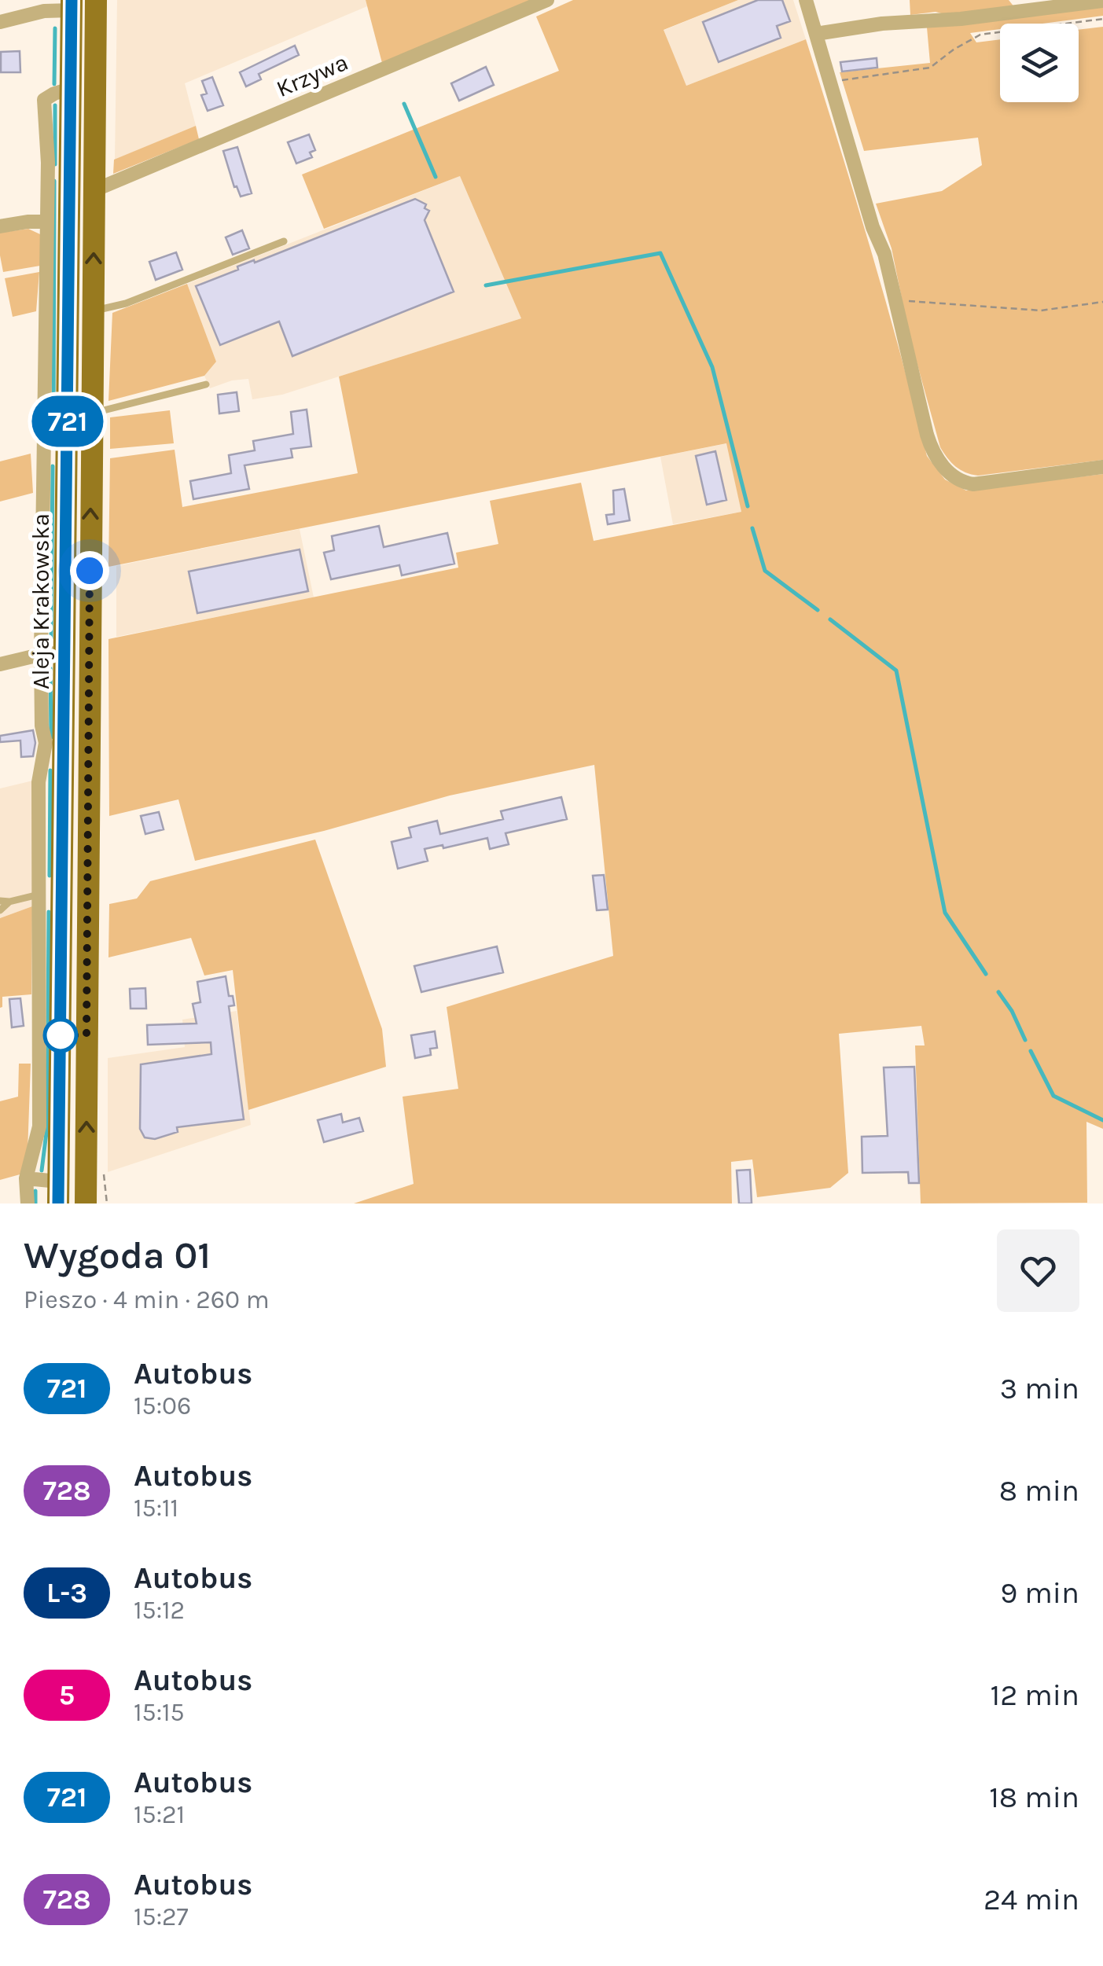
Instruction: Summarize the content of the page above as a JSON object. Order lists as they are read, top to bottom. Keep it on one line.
{"streets":{"main road":["Aleja Krakowska"],"street":["Krzywa"]},"crossings":[["Krzywa","Aleja Krakowska"]],"lines":["bus line 721"],"page":{"on_map":"721","heading":["Wygoda 01","Pieszo · 4 min · 260 m"],"list":[{"mark":"721","name":"Autobus","note":"15:06","value":"3 min"},{"mark":"728","name":"Autobus","note":"15:11","value":"8 min"},{"mark":"L-3","name":"Autobus","note":"15:12","value":"9 min"},{"mark":"5","name":"Autobus","note":"15:15","value":"12 min"},{"mark":"721","name":"Autobus","note":"15:21","value":"18 min"},{"mark":"728","name":"Autobus","note":"15:27","value":"24 min"}]}}
